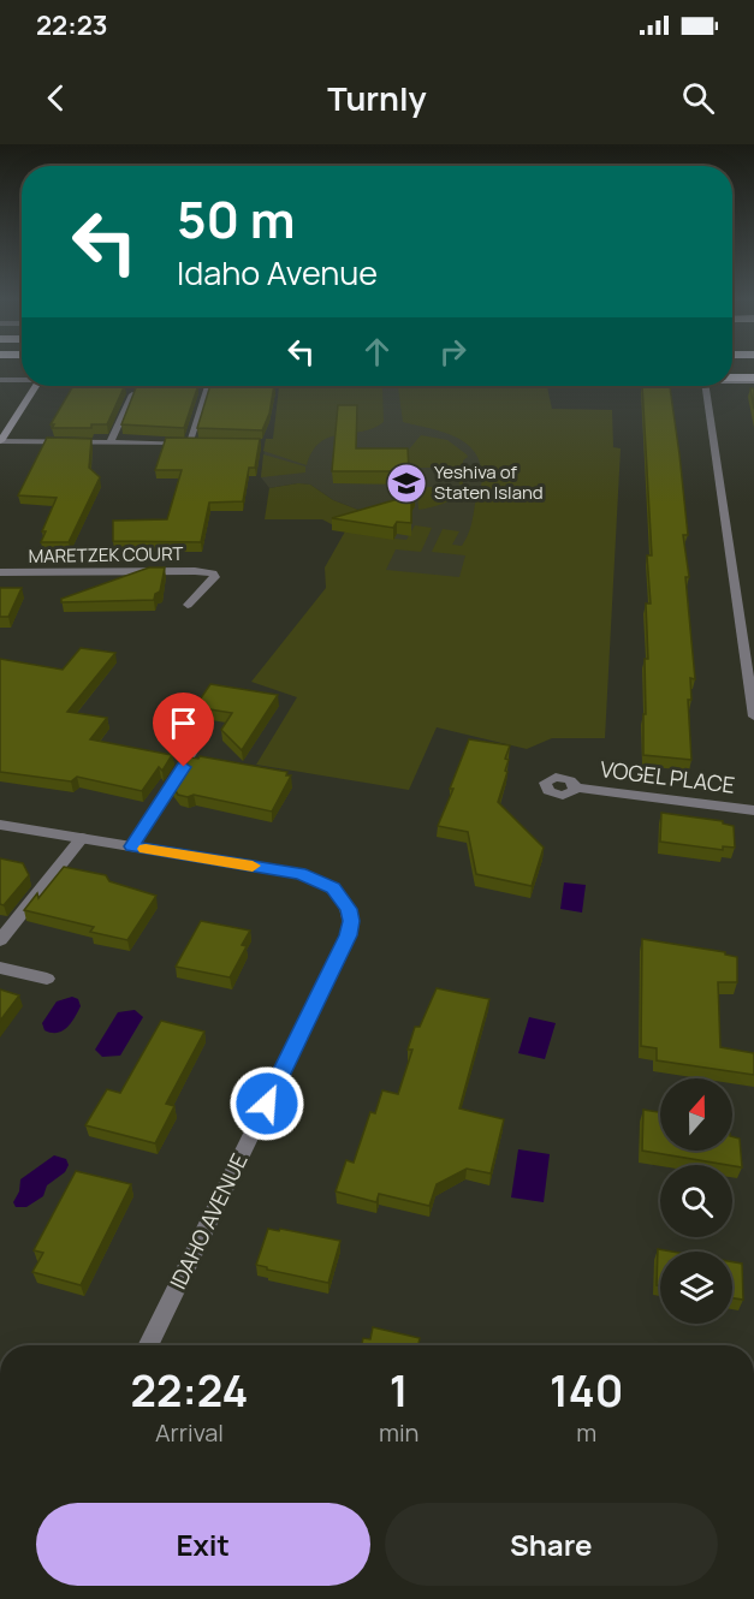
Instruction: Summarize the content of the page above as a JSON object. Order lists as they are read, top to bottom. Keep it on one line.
{"streets":{"street":["MARETZEK COURT","VOGEL PLACE","IDAHO AVENUE"]},"places":{"school or university":["Yeshiva of Staten Island"]},"north":"top","page":{"status":"22:23","header":"Turnly","turn":["50 m","Idaho Avenue"],"eta":["22:24","Arrival","1","min","140","m"],"buttons":["Exit","Share"]}}
